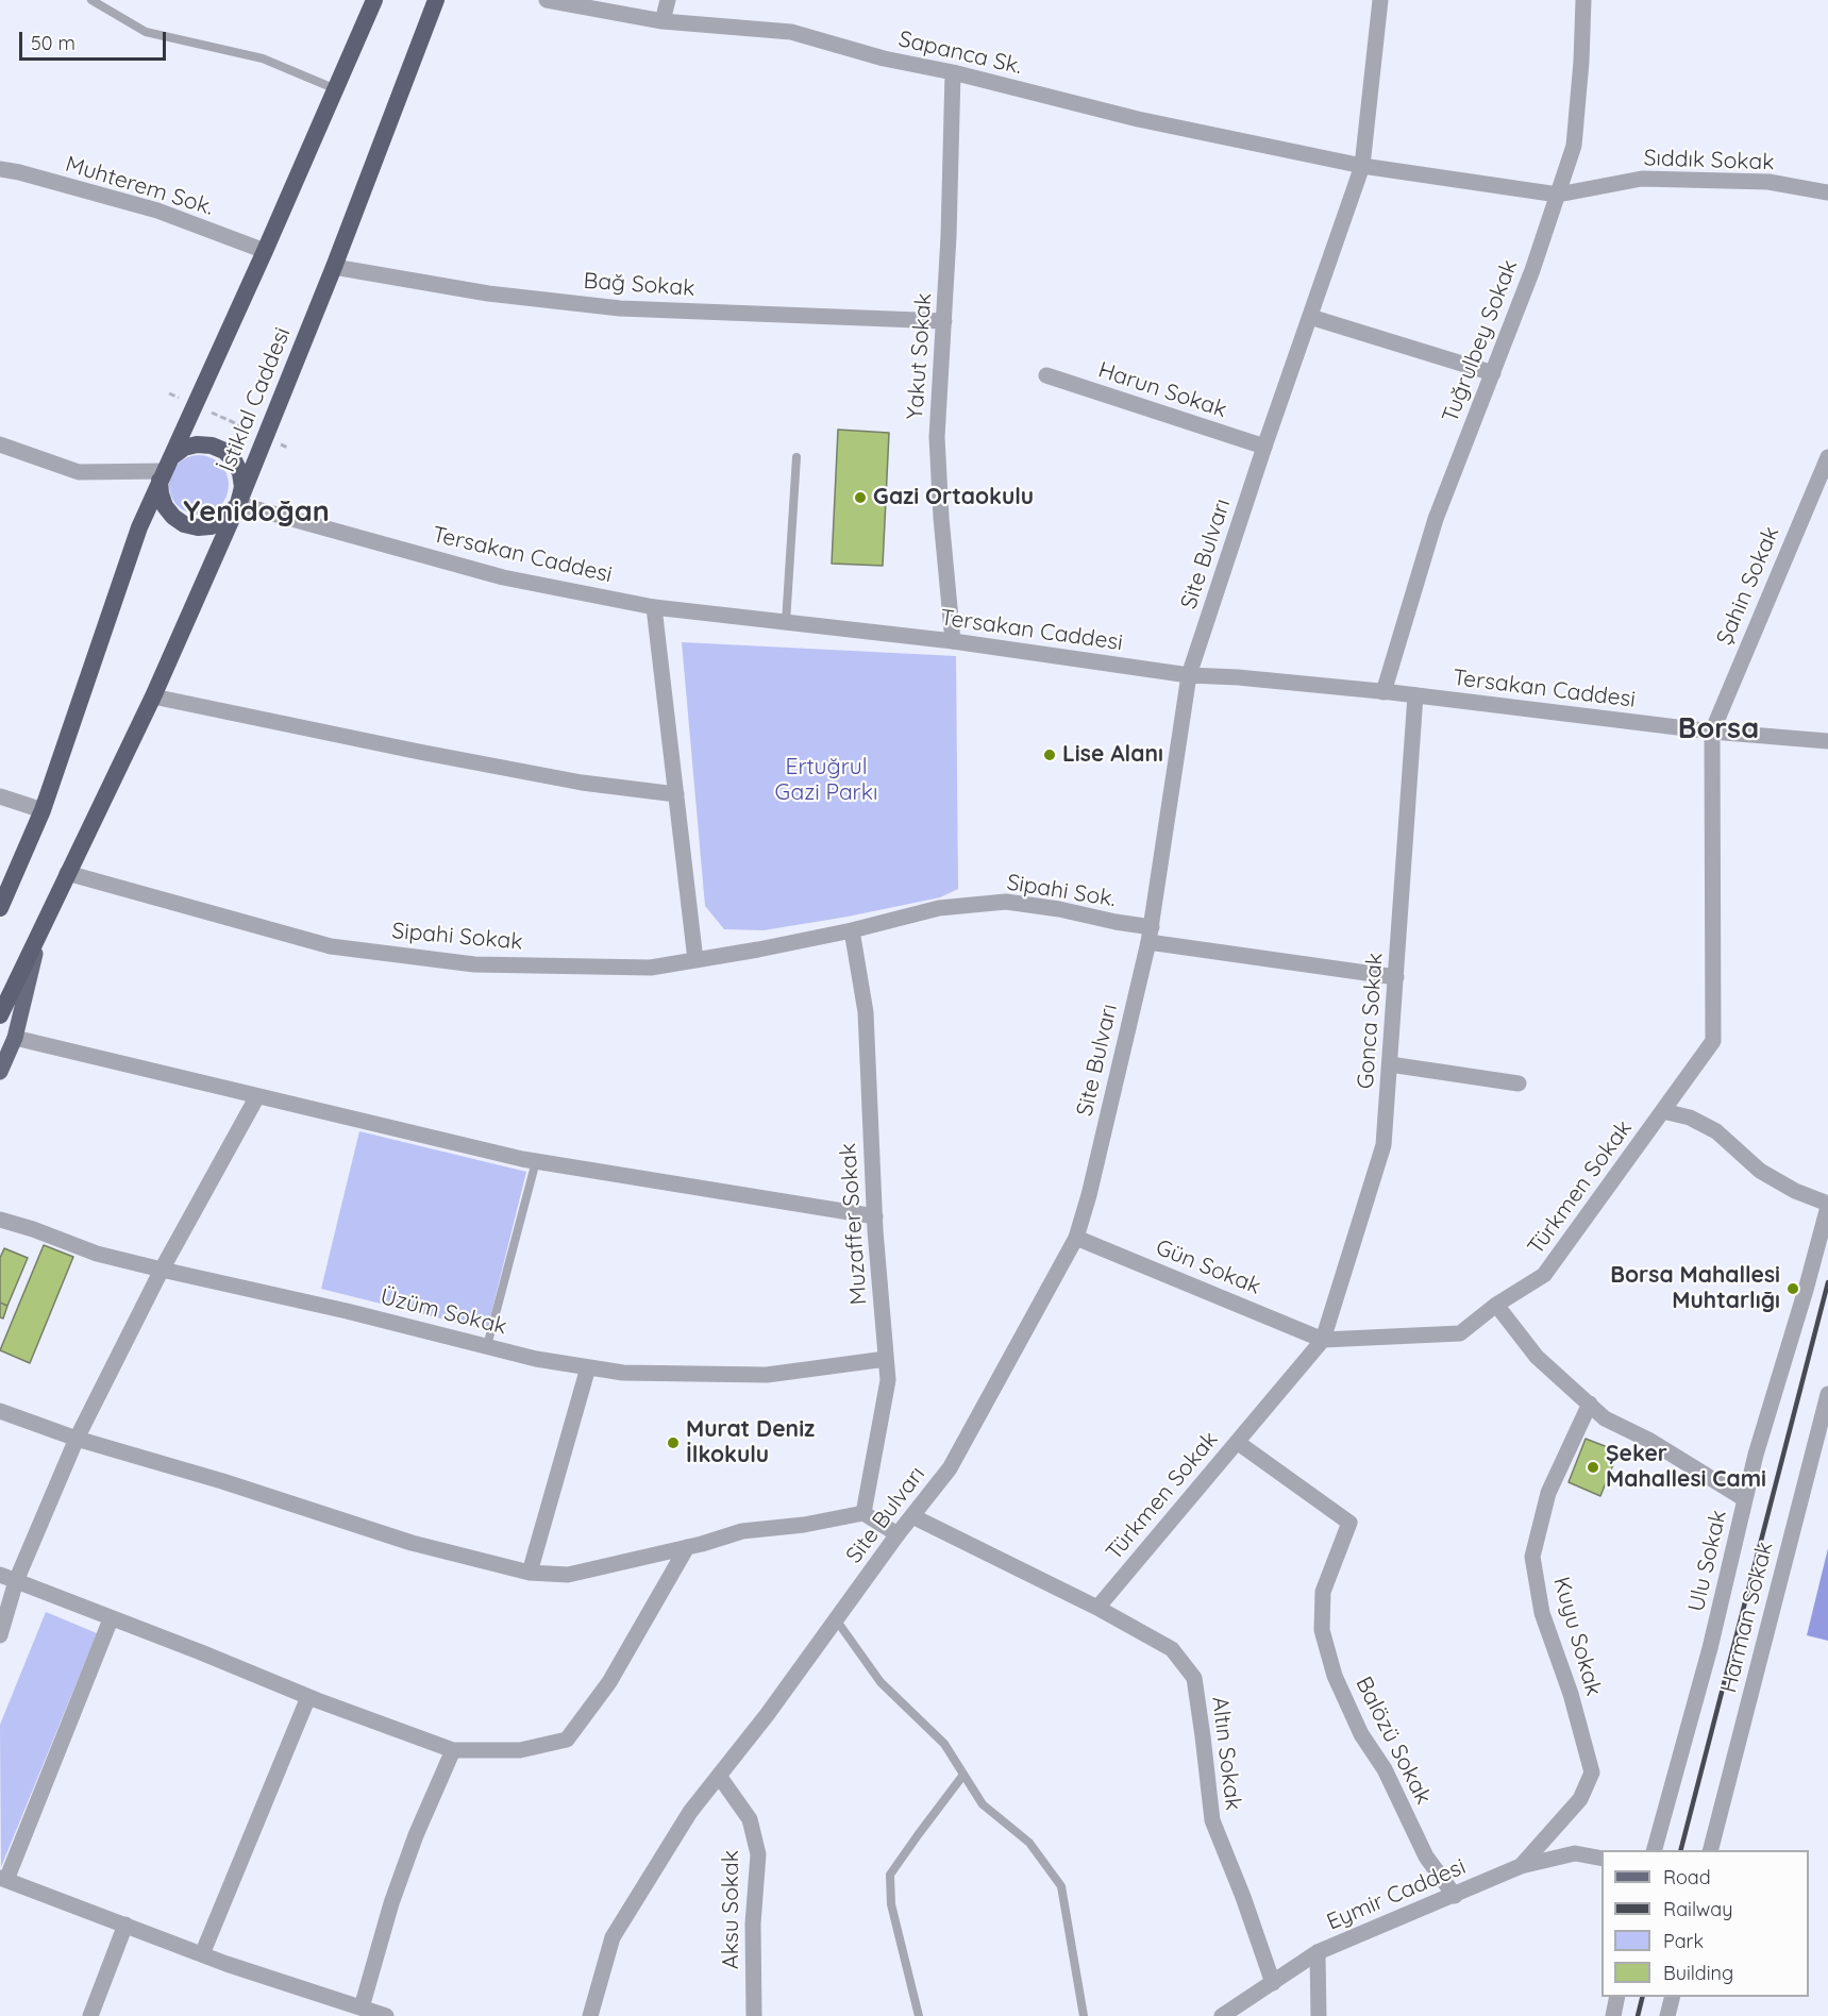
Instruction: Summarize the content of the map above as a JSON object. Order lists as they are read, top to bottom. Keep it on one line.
{"streets":{"highway":["İstiklal Caddesi"],"street":["Sapanca Sk.","Sıddık Sokak","Muhterem Sok.","Bağ Sokak","Tuğrulbey Sokak","Yakut Sokak","Harun Sokak","Site Bulvarı","Tersakan Caddesi","Şahin Sokak","Sipahi Sok.","Sipahi Sokak","Gonca Sokak","Türkmen Sokak","Muzaffer Sokak","Gün Sokak","Üzüm Sokak","Ulu Sokak","Harman Sokak","Kuyu Sokak","Balözü Sokak","Altın Sokak","Eymir Caddesi","Aksu Sokak"]},"crossings":[["Sapanca Sk.","Sıddık Sokak"],["Sapanca Sk.","Yakut Sokak"],["Sapanca Sk.","Site Bulvarı"],["Sıddık Sokak","Tuğrulbey Sokak"],["Sıddık Sokak","Site Bulvarı"],["Bağ Sokak","Yakut Sokak"],["Bağ Sokak","İstiklal Caddesi"],["Tuğrulbey Sokak","Tersakan Caddesi"],["Yakut Sokak","Tersakan Caddesi"],["Harun Sokak","Site Bulvarı"],["İstiklal Caddesi","Tersakan Caddesi"],["İstiklal Caddesi","Sipahi Sokak"],["Site Bulvarı","Tersakan Caddesi"],["Site Bulvarı","Sipahi Sok."],["Site Bulvarı","Gün Sokak"],["Site Bulvarı","Aksu Sokak"],["Tersakan Caddesi","Şahin Sokak"],["Tersakan Caddesi","Gonca Sokak"],["Tersakan Caddesi","Türkmen Sokak"],["Şahin Sokak","Türkmen Sokak"],["Sipahi Sok.","Sipahi Sokak"],["Sipahi Sok.","Gonca Sokak"],["Sipahi Sok.","Muzaffer Sokak"],["Sipahi Sokak","Muzaffer Sokak"],["Gonca Sokak","Türkmen Sokak"],["Gonca Sokak","Gün Sokak"],["Türkmen Sokak","Gün Sokak"],["Türkmen Sokak","Balözü Sokak"],["Türkmen Sokak","Altın Sokak"],["Muzaffer Sokak","Üzüm Sokak"],["Kuyu Sokak","Eymir Caddesi"],["Balözü Sokak","Eymir Caddesi"],["Altın Sokak","Eymir Caddesi"]],"districts":["Yenidoğan","Borsa"],"parks":["Ertuğrul Gazi Parkı"],"places":["Gazi Ortaokulu","Lise Alanı","Borsa Mahallesi Muhtarlığı","Murat Deniz İlkokulu","Şeker Mahallesi Cami"],"legend":["Road","Railway","Park","Building"],"scale_bar":"50 m"}
